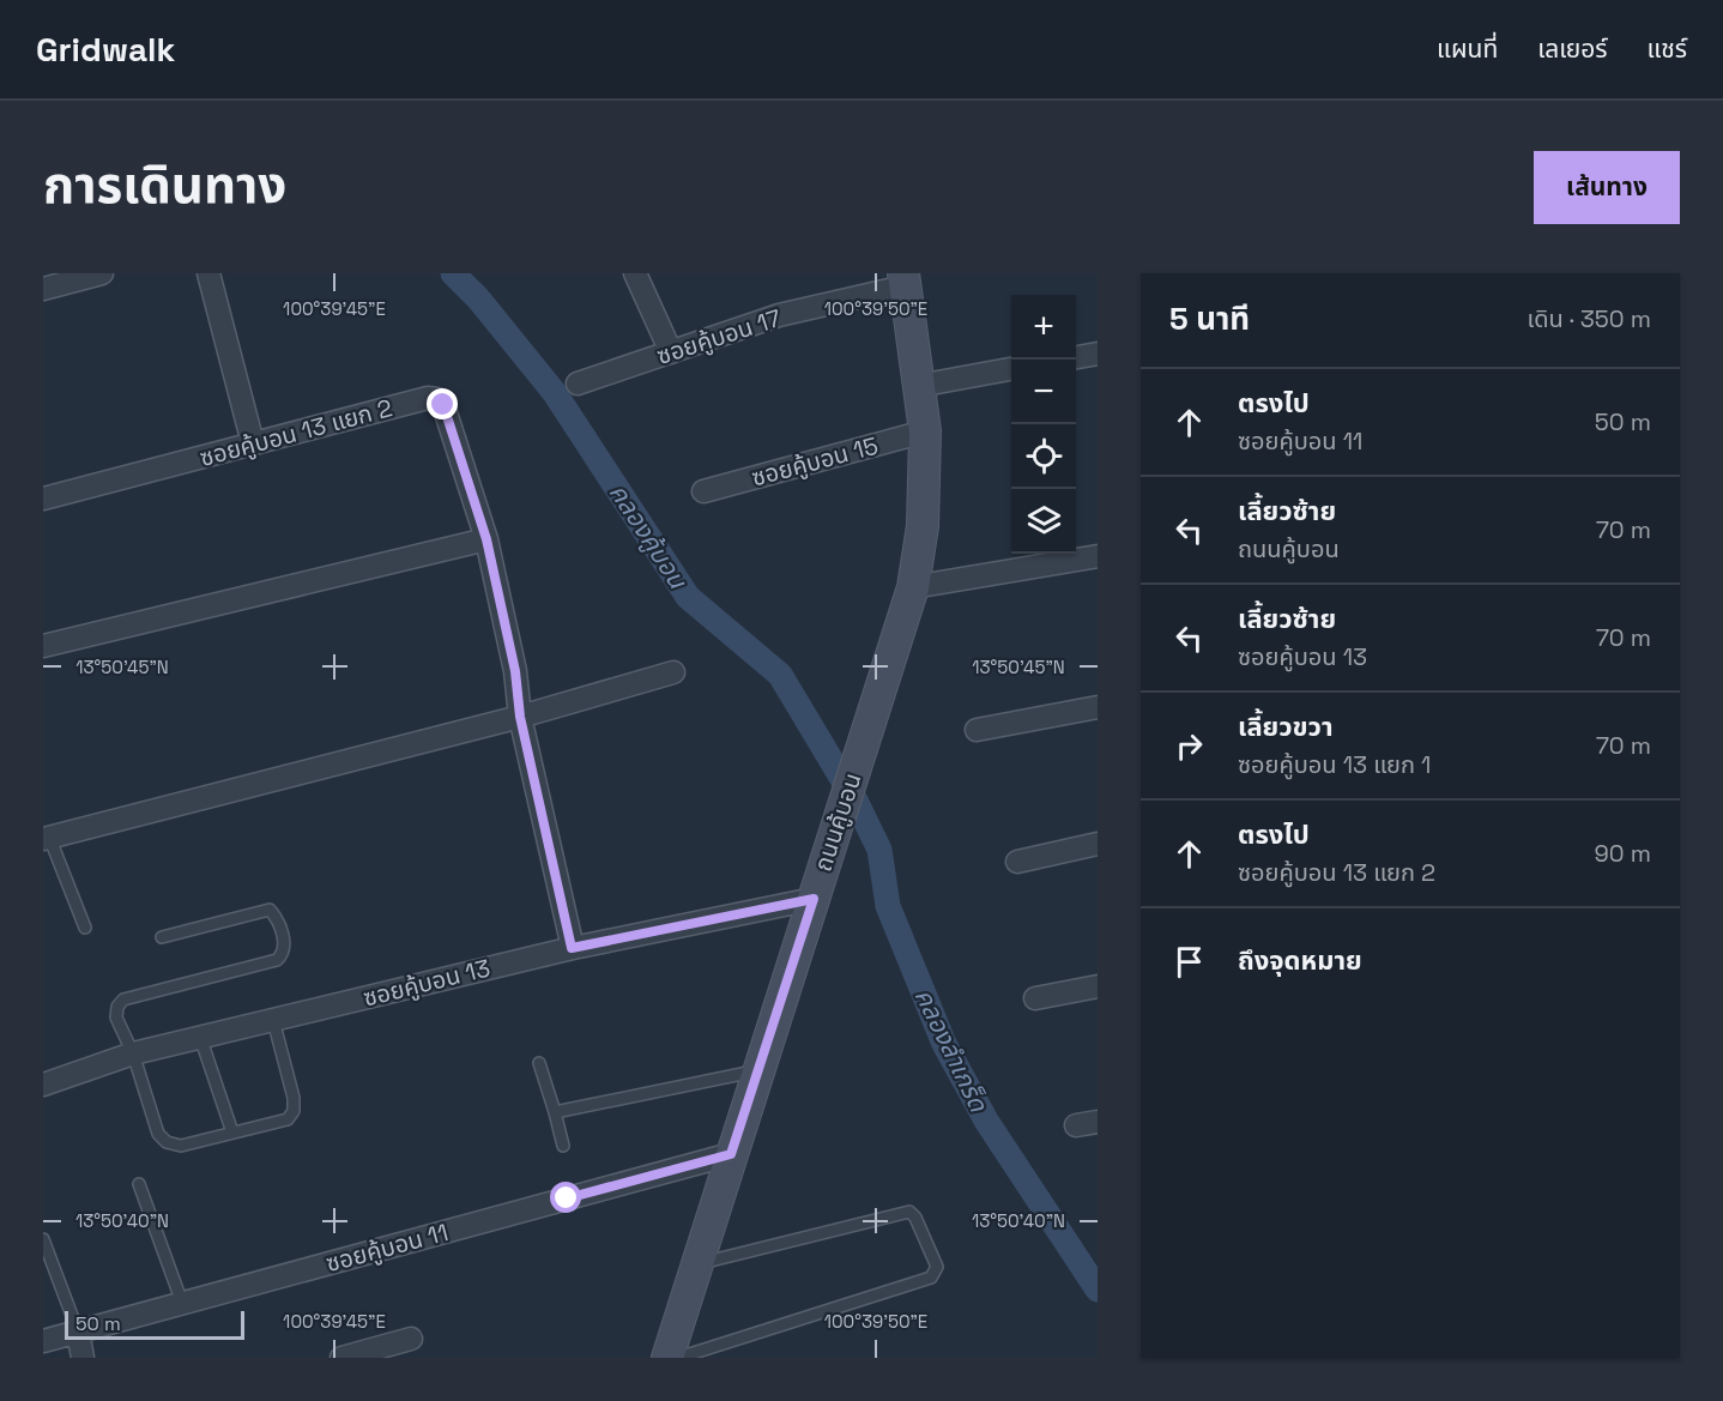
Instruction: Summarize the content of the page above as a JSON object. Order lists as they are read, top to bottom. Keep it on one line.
{"streets":{"main road":["ถนนคู้บอน"],"street":["ซอยคู้บอน 17","ซอยคู้บอน 13 แยก 2","ซอยคู้บอน 15","ซอยคู้บอน 13","ซอยคู้บอน 11"]},"crossings":[["ซอยคู้บอน 17","ถนนคู้บอน"],["ซอยคู้บอน 13 แยก 2","ซอยคู้บอน 13"],["ซอยคู้บอน 15","ถนนคู้บอน"],["ถนนคู้บอน","ซอยคู้บอน 13"],["ถนนคู้บอน","ซอยคู้บอน 11"]],"water":["คลองคู้บอน","คลองลำเกร็ด"],"scale_bar":"50 m","page":{"header":"Gridwalk","nav":["แผนที่","เลเยอร์","แชร์"],"title":"การเดินทาง","buttons":"เส้นทาง","heading":["5 นาที","เดิน · 350 m"],"map_buttons":["+","−"],"list":[["ตรงไป","ซอยคู้บอน 11","50 m"],["เลี้ยวซ้าย","ถนนคู้บอน","70 m"],["เลี้ยวซ้าย","ซอยคู้บอน 13","70 m"],["เลี้ยวขวา","ซอยคู้บอน 13 แยก 1","70 m"],["ตรงไป","ซอยคู้บอน 13 แยก 2","90 m"],"ถึงจุดหมาย"],"scale":"50 m"},"coordinates":["100°39'45\"E","100°39'50\"E","13°50'45\"N","13°50'40\"N"]}
